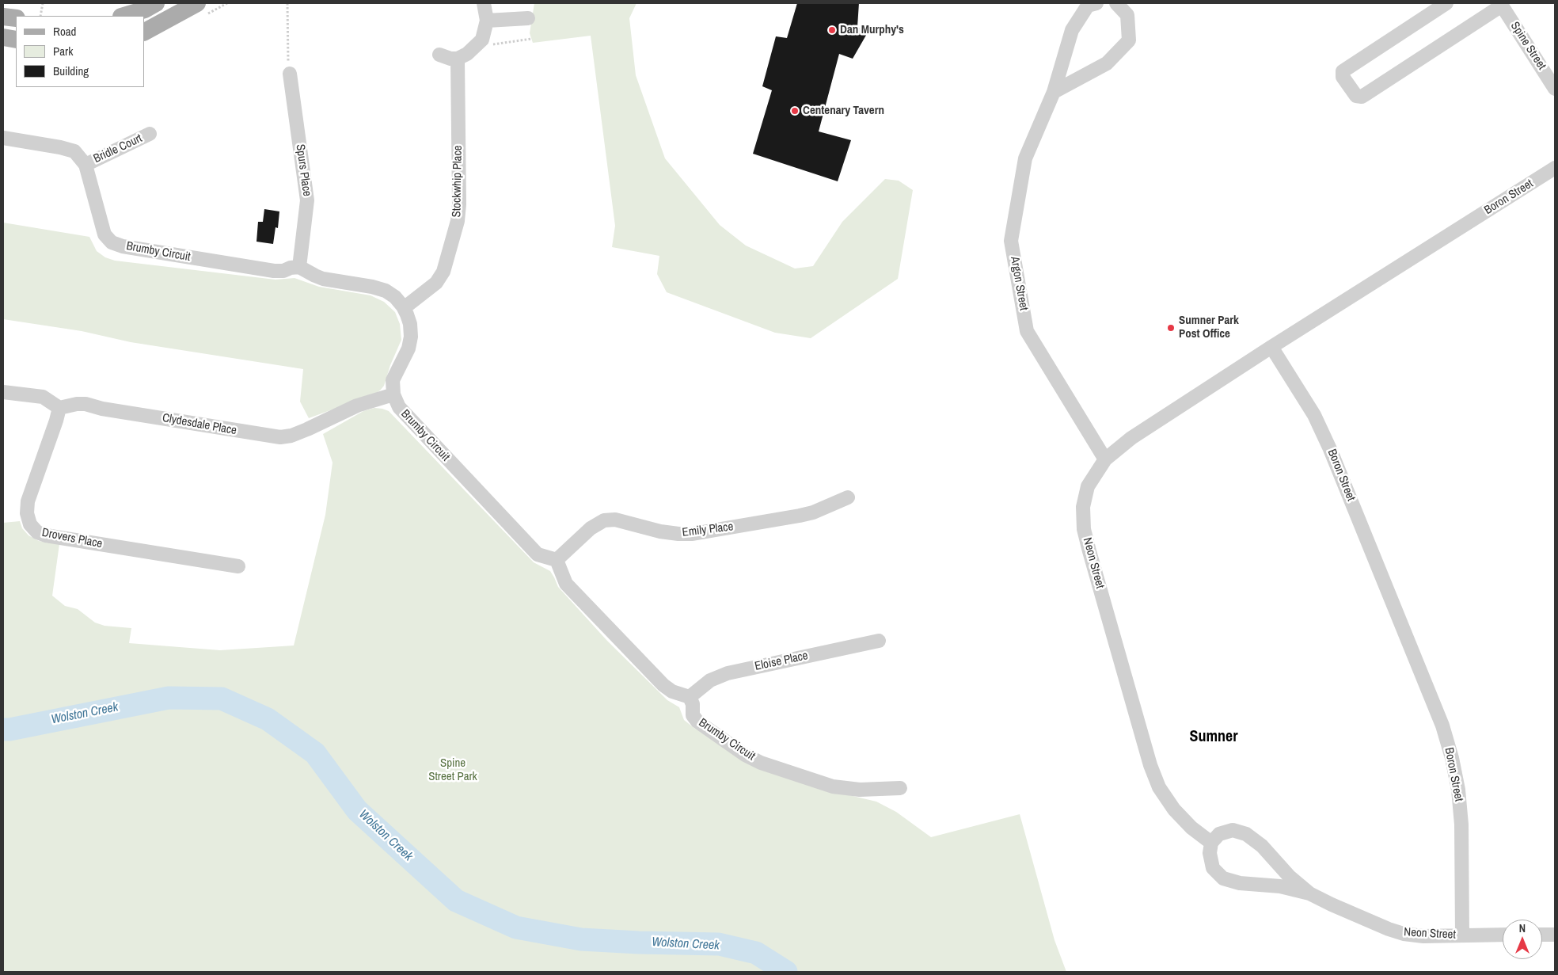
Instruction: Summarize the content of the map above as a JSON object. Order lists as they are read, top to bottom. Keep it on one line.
{"streets":{"street":["Spine Street","Bridle Court","Spurs Place","Stockwhip Place","Boron Street","Brumby Circuit","Argon Street","Clydesdale Place","Emily Place","Drovers Place","Neon Street","Eloise Place"]},"crossings":[["Bridle Court","Brumby Circuit"],["Spurs Place","Brumby Circuit"],["Boron Street","Neon Street"],["Brumby Circuit","Clydesdale Place"],["Brumby Circuit","Emily Place"],["Brumby Circuit","Eloise Place"],["Argon Street","Neon Street"],["Clydesdale Place","Drovers Place"]],"districts":["Sumner"],"water":["Wolston Creek"],"parks":["Spine Street Park"],"places":["Dan Murphy's","Centenary Tavern","Sumner Park Post Office"],"legend":["Road","Park","Building"],"north":"top"}
